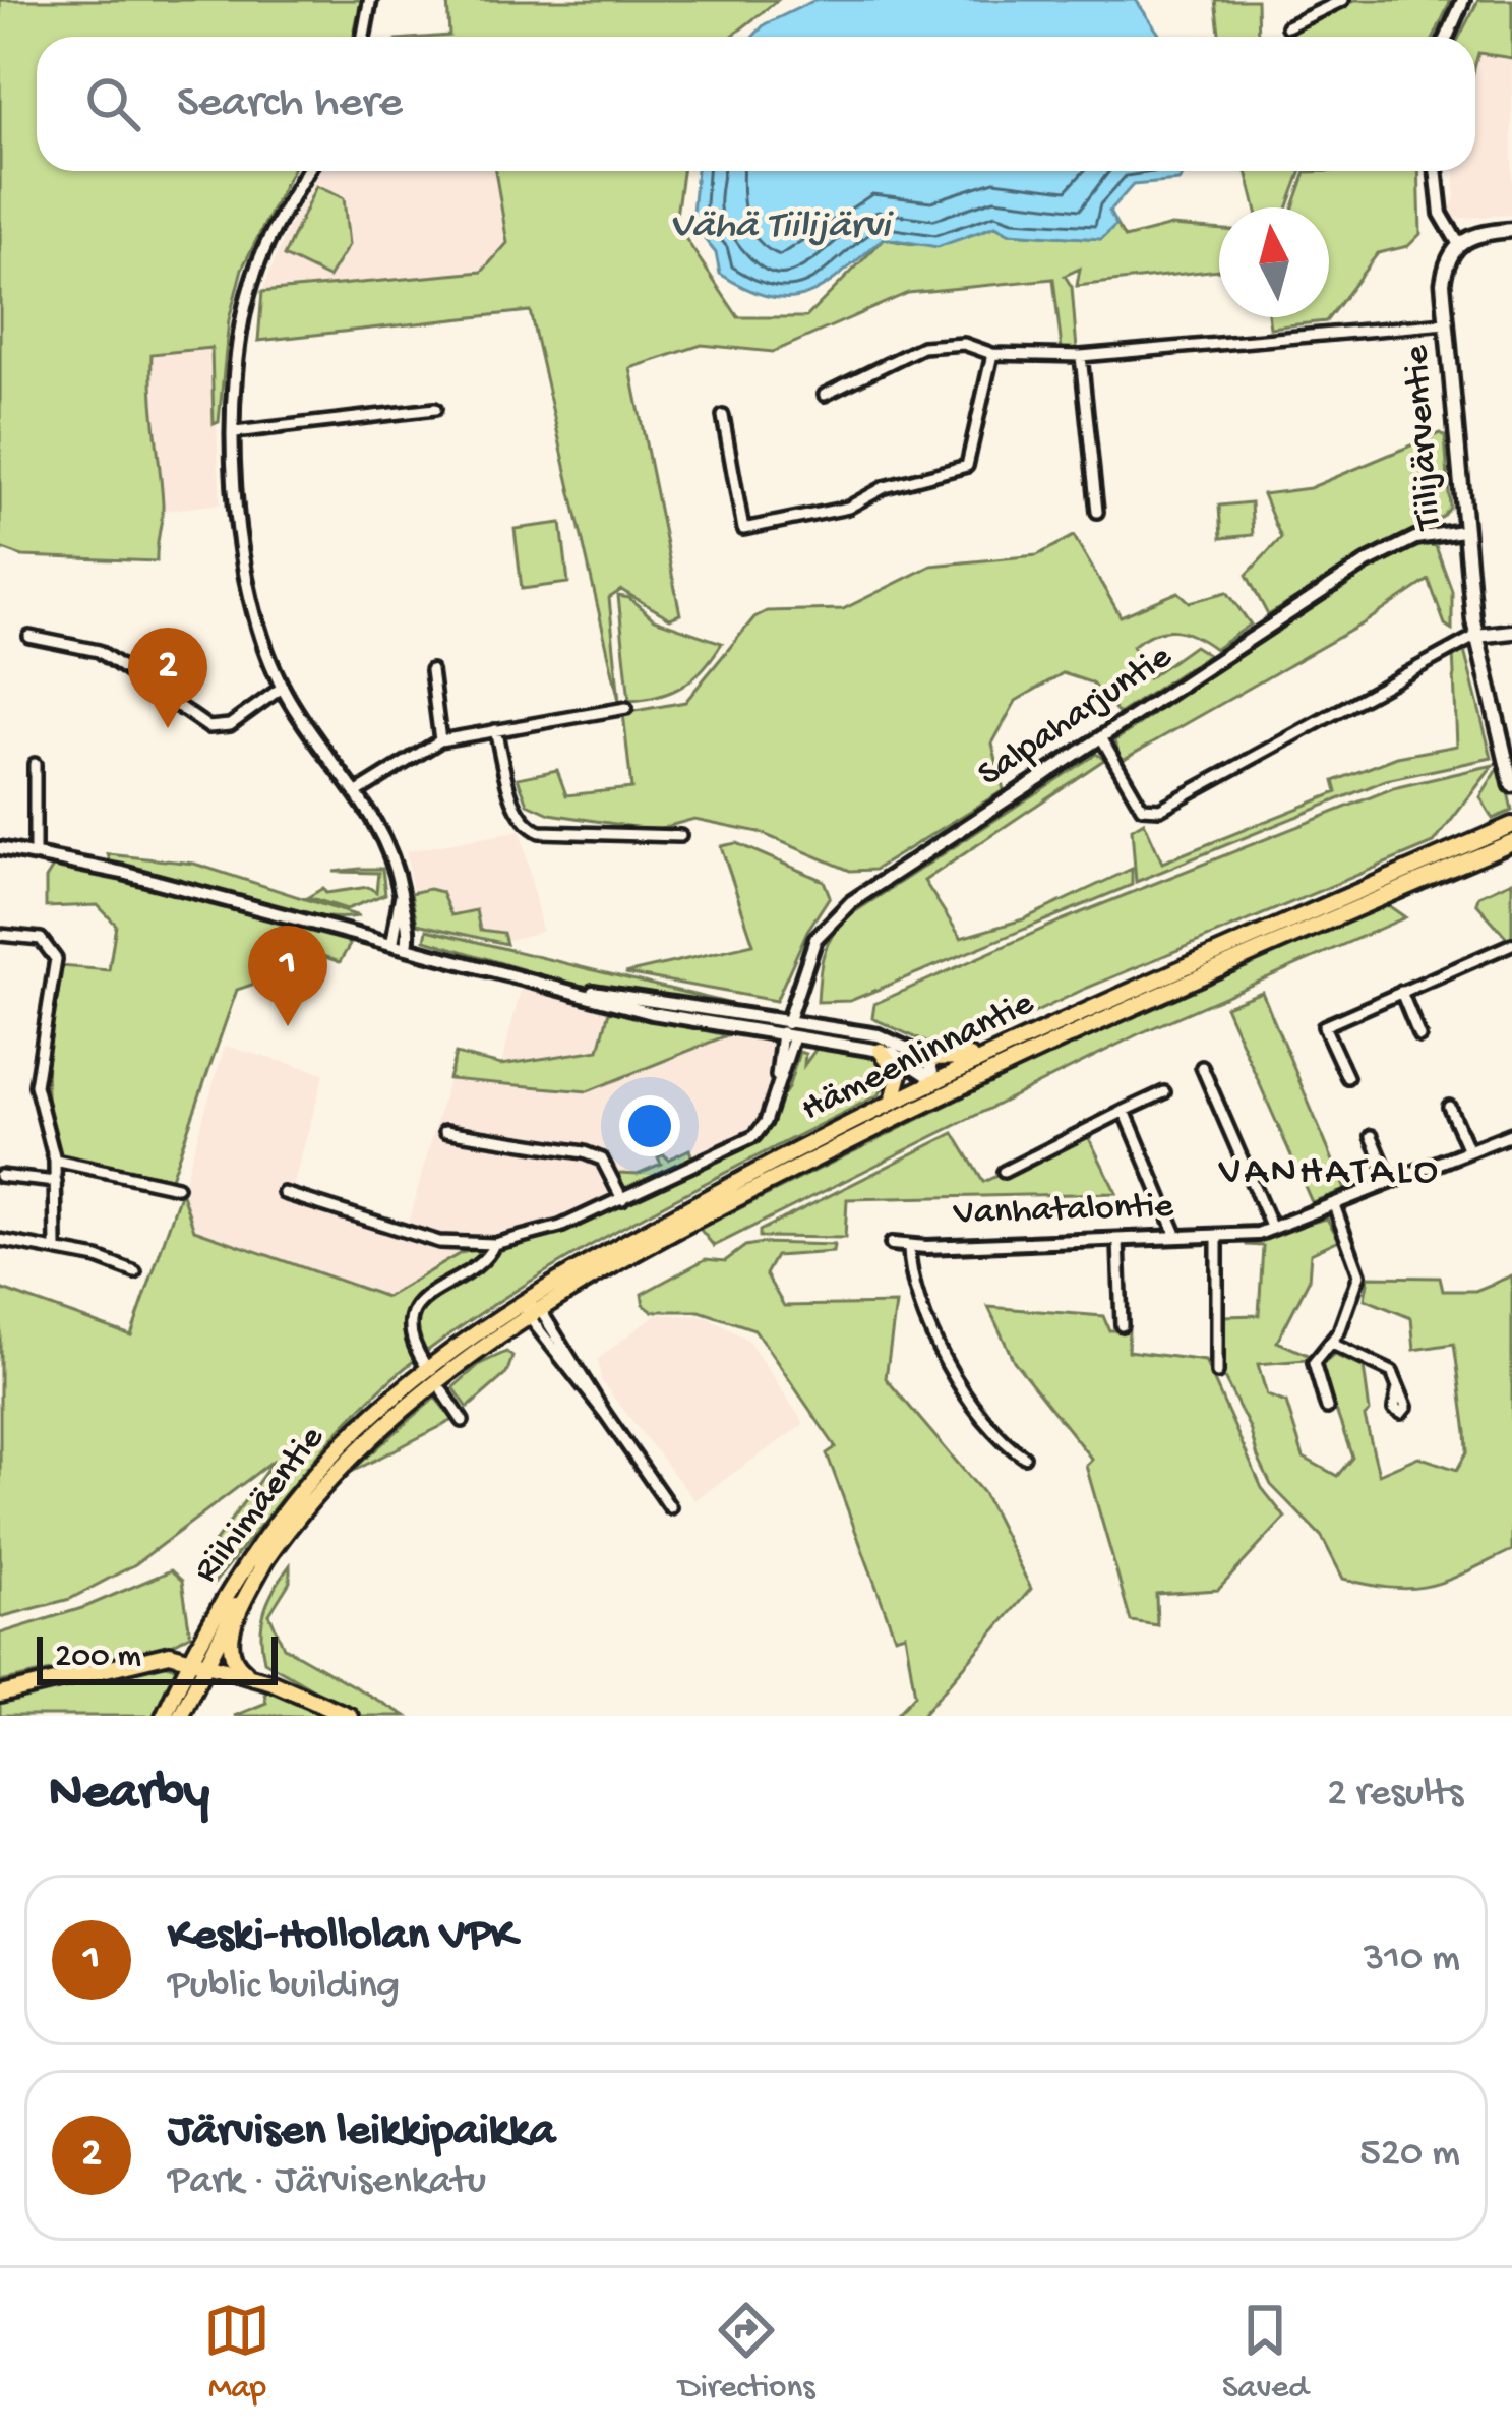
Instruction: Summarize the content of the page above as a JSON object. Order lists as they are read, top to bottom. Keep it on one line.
{"streets":{"main road":["Tiilijärventie","Hämeenlinnantie","Riihimäentie"],"street":["Salpaharjuntie","Vanhatalontie"]},"crossings":[["Tiilijärventie","Salpaharjuntie"],["Hämeenlinnantie","Riihimäentie"]],"districts":["VANHATALO"],"water":["Vähä Tiilijärvi"],"scale_bar":"200 m","north":"top","page":{"search":"Search here","pins":["2","1"],"scale":"200 m","heading":["Nearby","2 results"],"list":[{"mark":"1","name":"Keski-Hollolan VPK","note":"Public building","value":"310 m"},{"mark":"2","name":"Järvisen leikkipaikka","note":"Park · Järvisenkatu","value":"520 m"}],"nav":["Map","Directions","Saved"]}}
